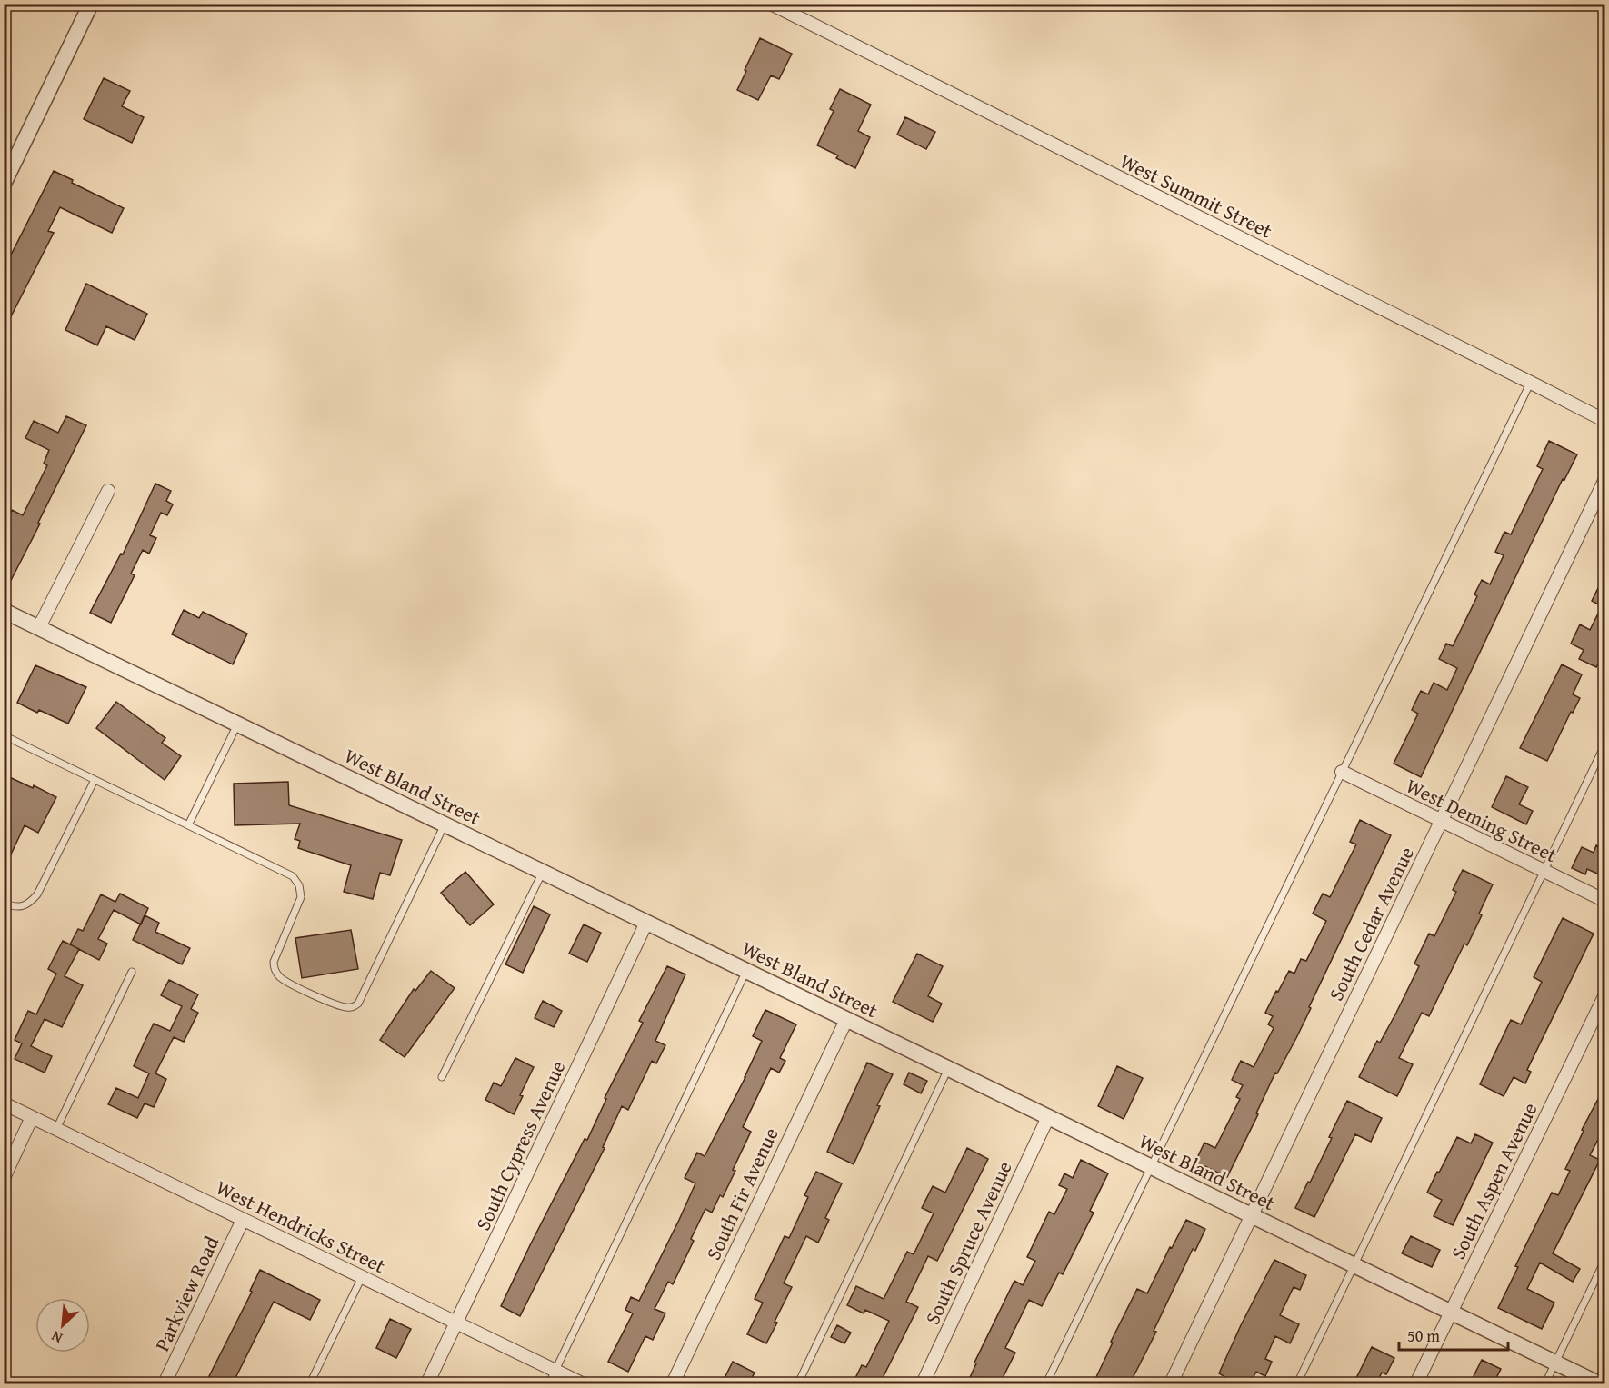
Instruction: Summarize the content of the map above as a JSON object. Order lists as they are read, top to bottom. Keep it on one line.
{"streets":{"street":["West Summit Street","West Bland Street","West Deming Street","South Cedar Avenue","South Cypress Avenue","South Aspen Avenue","South Fir Avenue","West Hendricks Street","South Spruce Avenue","Parkview Road"]},"crossings":[["West Bland Street","South Cedar Avenue"],["West Bland Street","South Cypress Avenue"],["West Bland Street","South Aspen Avenue"],["West Bland Street","South Fir Avenue"],["West Bland Street","South Spruce Avenue"],["West Deming Street","South Cedar Avenue"],["South Cypress Avenue","West Hendricks Street"],["West Hendricks Street","Parkview Road"]],"scale_bar":"50 m","north":"bottom left"}
